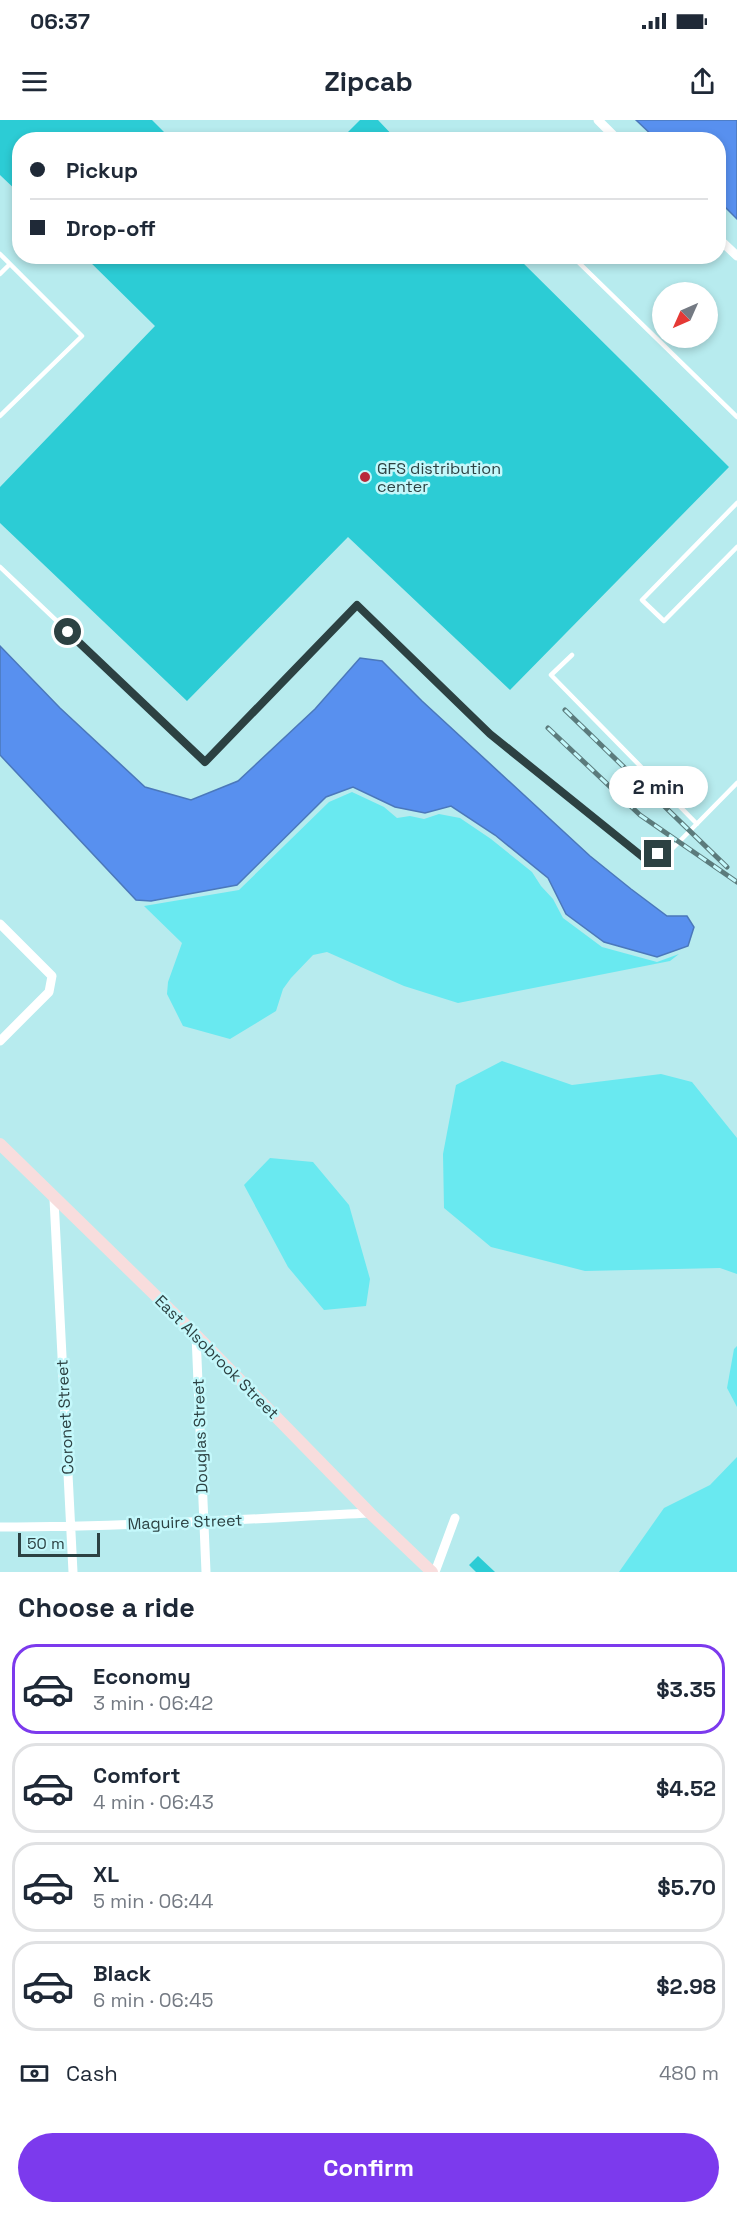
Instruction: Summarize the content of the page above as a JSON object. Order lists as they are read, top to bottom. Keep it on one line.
{"streets":{"street":["East Alsobrook Street","Coronet Street","Douglas Street","Maguire Street"]},"crossings":[["East Alsobrook Street","Coronet Street"],["East Alsobrook Street","Douglas Street"],["East Alsobrook Street","Maguire Street"],["Coronet Street","Maguire Street"],["Douglas Street","Maguire Street"]],"places":["GFS distribution center"],"scale_bar":"50 m","north":"bottom left","page":{"status":"06:37","header":"Zipcab","banner":["Pickup","Drop-off"],"bubble":"2 min","scale":"50 m","heading":"Choose a ride","list":[{"name":"Economy","note":"3 min · 06:42","value":"$3.35"},{"name":"Comfort","note":"4 min · 06:43","value":"$4.52"},{"name":"XL","note":"5 min · 06:44","value":"$5.70"},{"name":"Black","note":"6 min · 06:45","value":"$2.98"}],"pay":["Cash","480 m"],"buttons":"Confirm"}}
